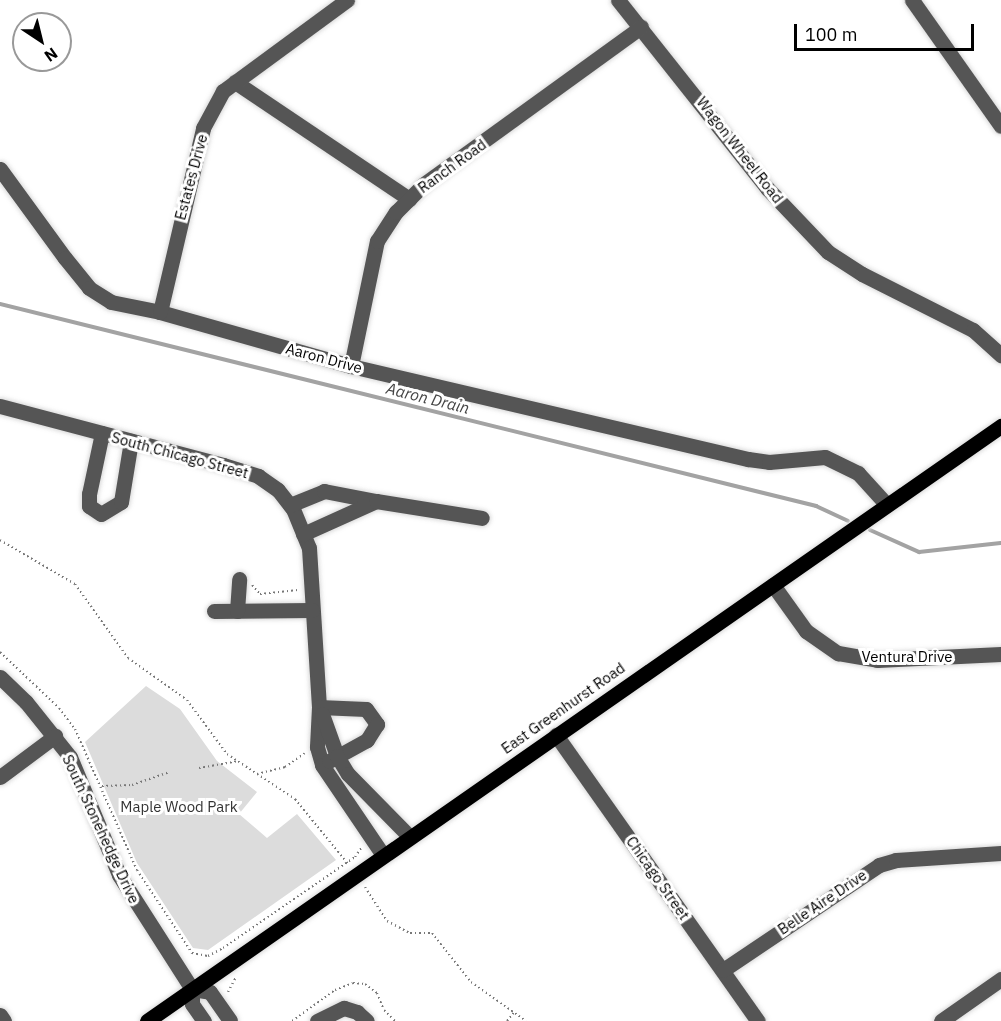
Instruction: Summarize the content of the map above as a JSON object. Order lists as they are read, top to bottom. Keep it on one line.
{"streets":{"main road":["East Greenhurst Road"],"street":["Wagon Wheel Road","Ranch Road","Estates Drive","Aaron Drive","South Chicago Street","Ventura Drive","South Stonehedge Drive","Chicago Street","Belle Aire Drive"]},"crossings":[["Wagon Wheel Road","Ranch Road"],["Ranch Road","Aaron Drive"],["Estates Drive","Aaron Drive"],["Aaron Drive","East Greenhurst Road"],["South Chicago Street","East Greenhurst Road"],["Ventura Drive","East Greenhurst Road"],["East Greenhurst Road","South Stonehedge Drive"],["East Greenhurst Road","Chicago Street"],["Chicago Street","Belle Aire Drive"]],"water":["Aaron Drain"],"parks":["Maple Wood Park"],"scale_bar":"100 m","north":"bottom right"}
